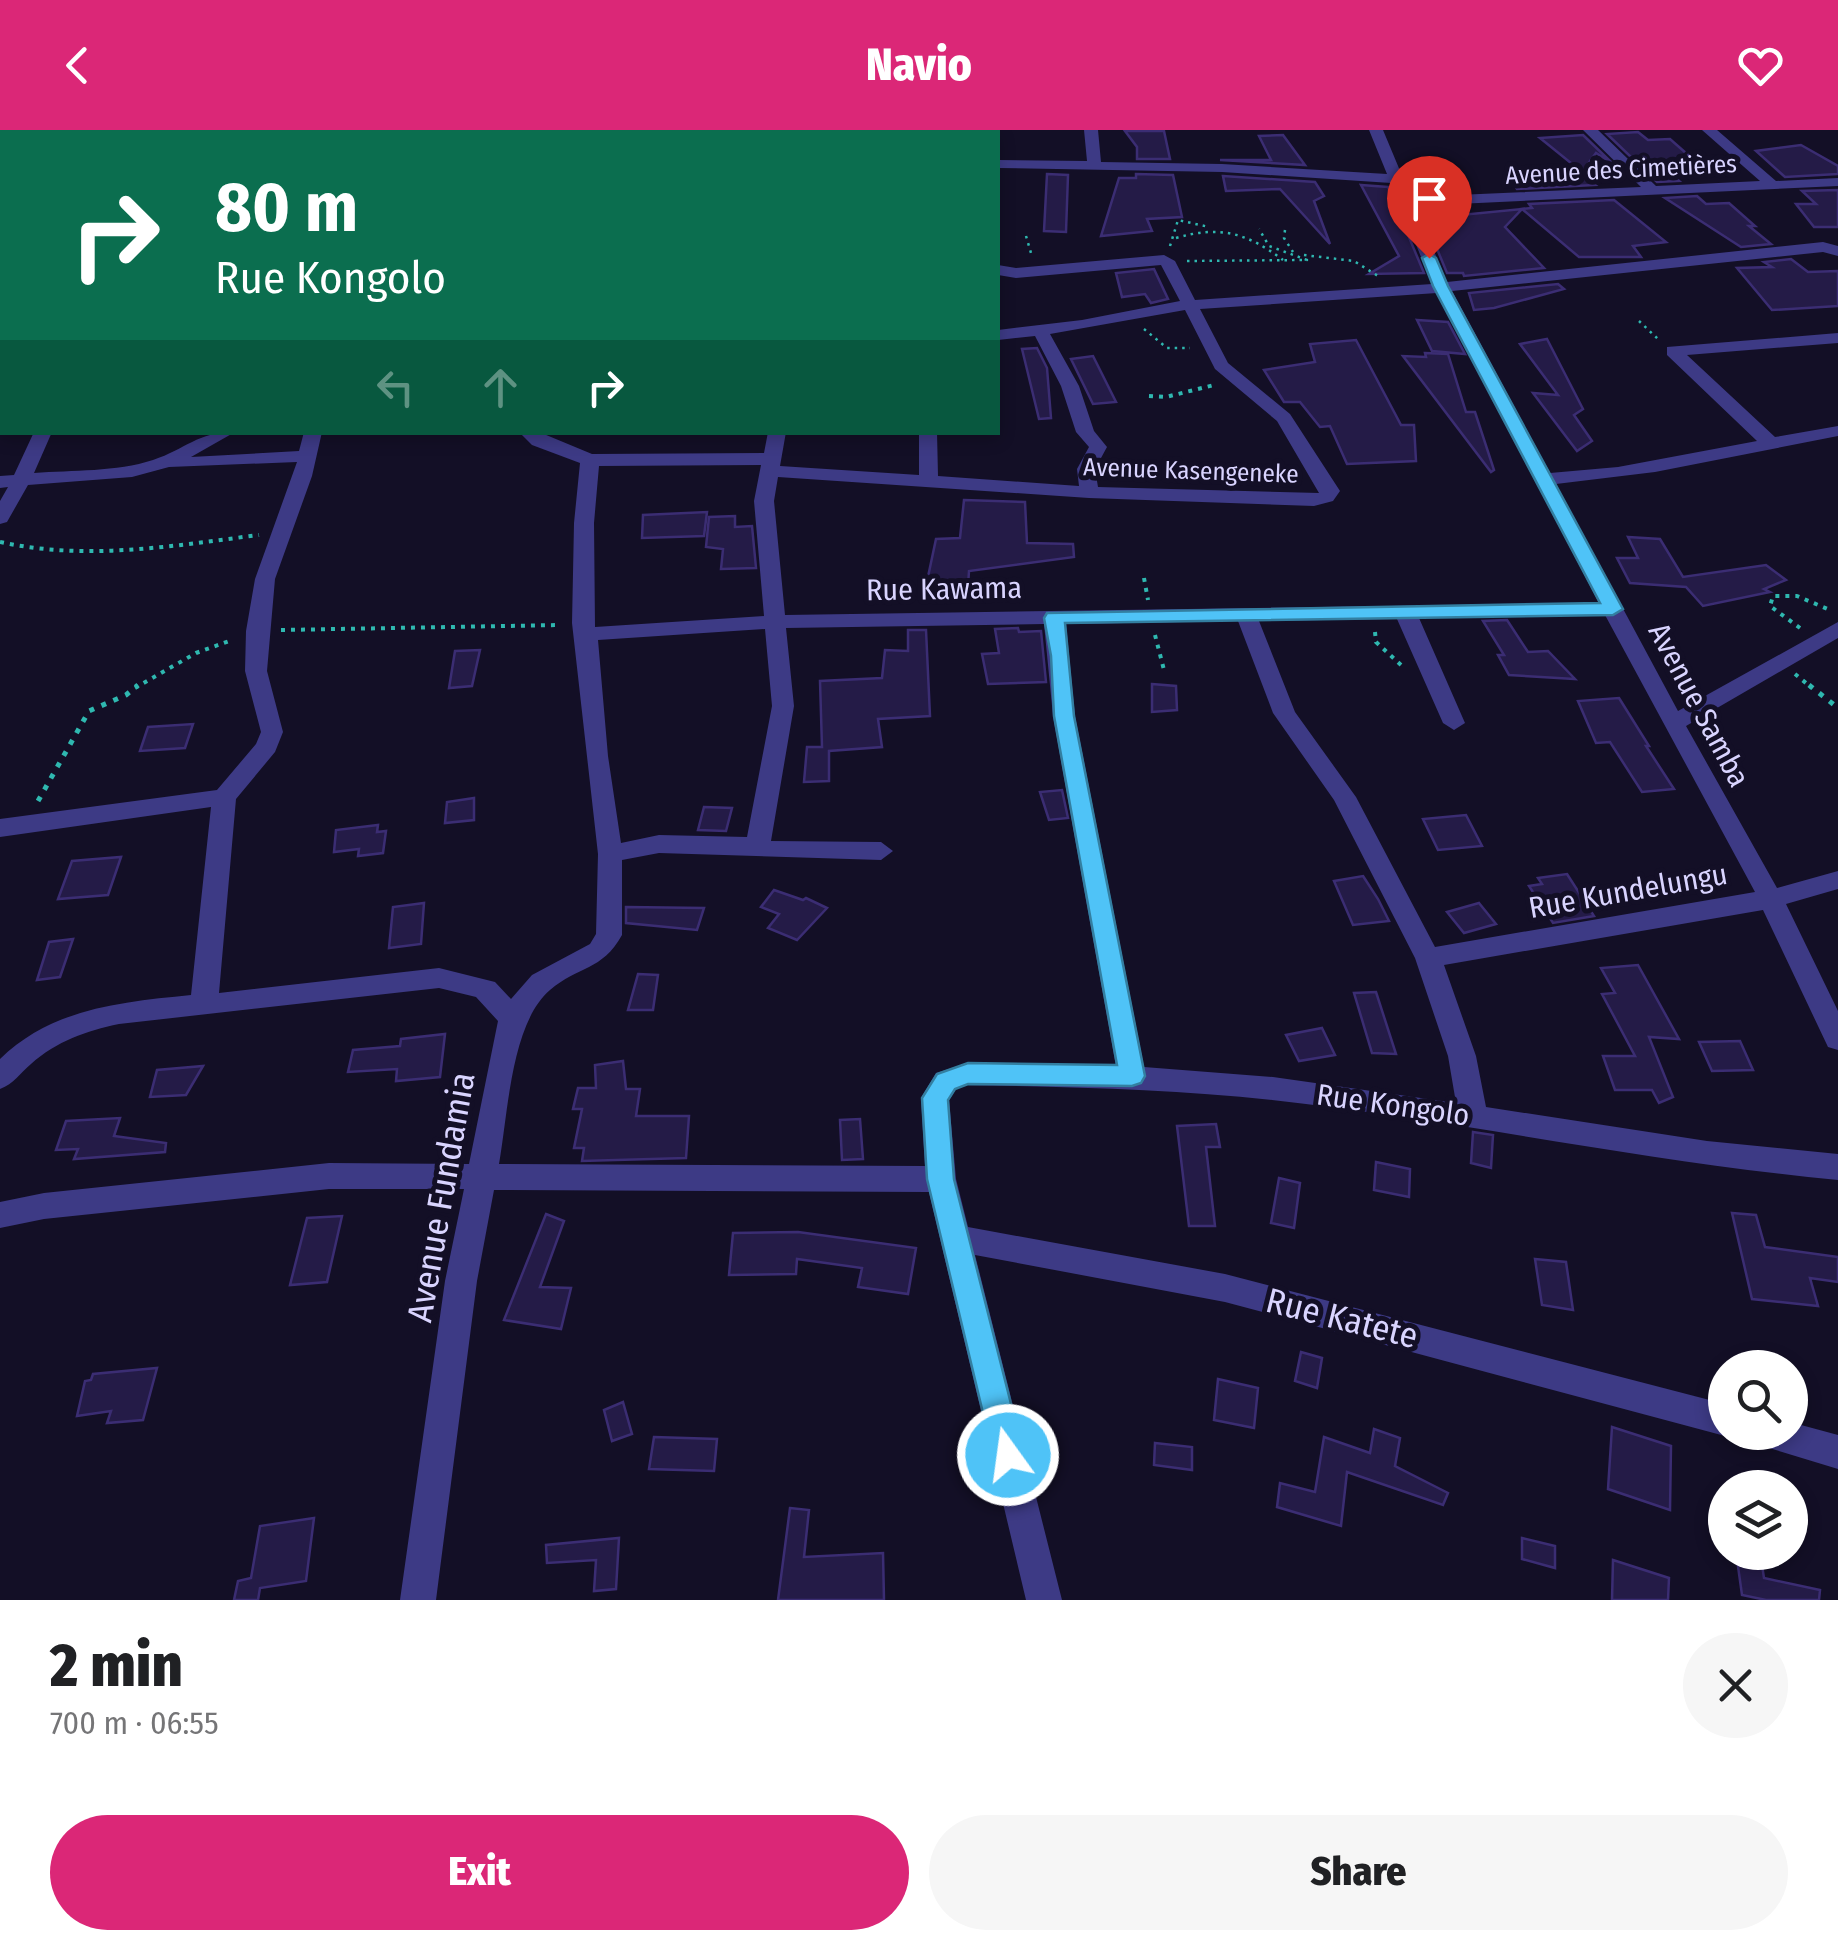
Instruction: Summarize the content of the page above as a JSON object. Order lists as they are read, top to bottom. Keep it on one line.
{"streets":{"street":["Avenue des Cimetières","Avenue Kasengeneke","Rue Kawama","Avenue Samba","Rue Kundelungu","Rue Kongolo","Avenue Fundamia","Rue Katete"]},"crossings":[["Avenue des Cimetières","Avenue Samba"],["Rue Kawama","Avenue Samba"],["Avenue Samba","Rue Kundelungu"]],"page":{"header":"Navio","turn":["80 m","Rue Kongolo"],"heading":["2 min","700 m · 06:55"],"buttons":["Exit","Share"]}}
